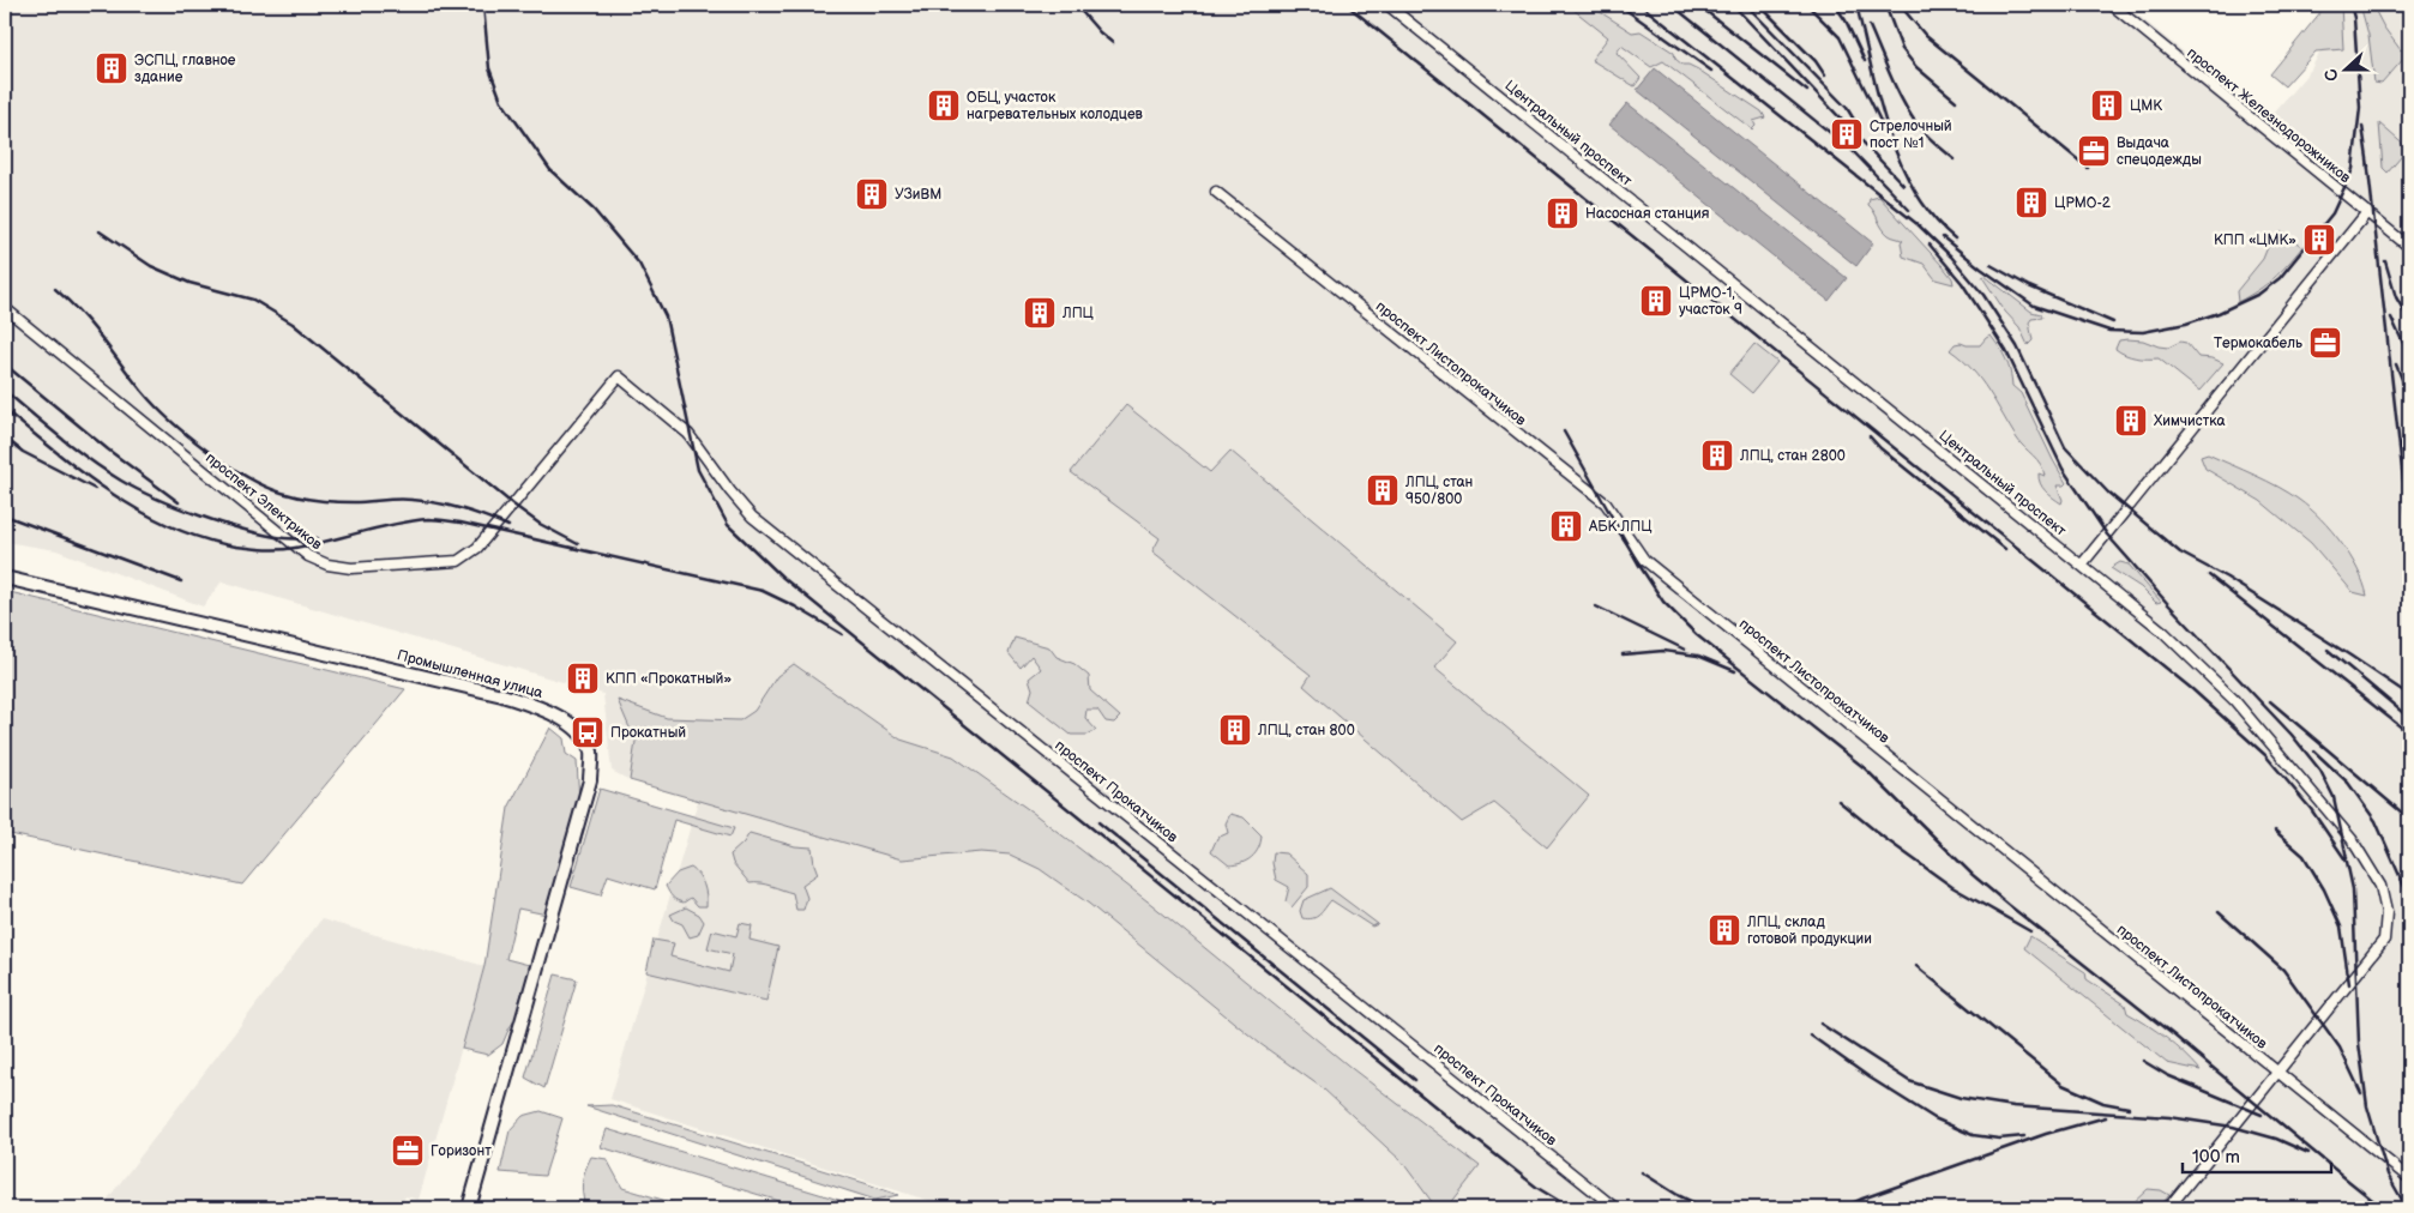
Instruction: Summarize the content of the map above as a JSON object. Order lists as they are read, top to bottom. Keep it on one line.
{"streets":{"street":["проспект Железнодорожников","Центральный проспект","проспект Листопрокатчиков","проспект Электриков","Промышленная улица","проспект Прокатчиков"]},"crossings":[["Центральный проспект","проспект Листопрокатчиков"],["проспект Электриков","проспект Прокатчиков"]],"places":{"building":["ЭСПЦ, главное здание","ОБЦ, участок нагревательных колодцев","ЦМК","Стрелочный пост №1","УЗиВМ","ЦРМО-2","Насосная станция","КПП «ЦМК»","ЦРМО-1, участок 9","ЛПЦ","Химчистка","ЛПЦ, стан 2800","ЛПЦ, стан 950/800","АБК ЛПЦ","КПП «Прокатный»","ЛПЦ, стан 800","ЛПЦ, склад готовой продукции"],"office":["Выдача спецодежды","Термокабель","Горизонт"],"bus stop":["Прокатный"]},"scale_bar":"100 m","north":"left"}
